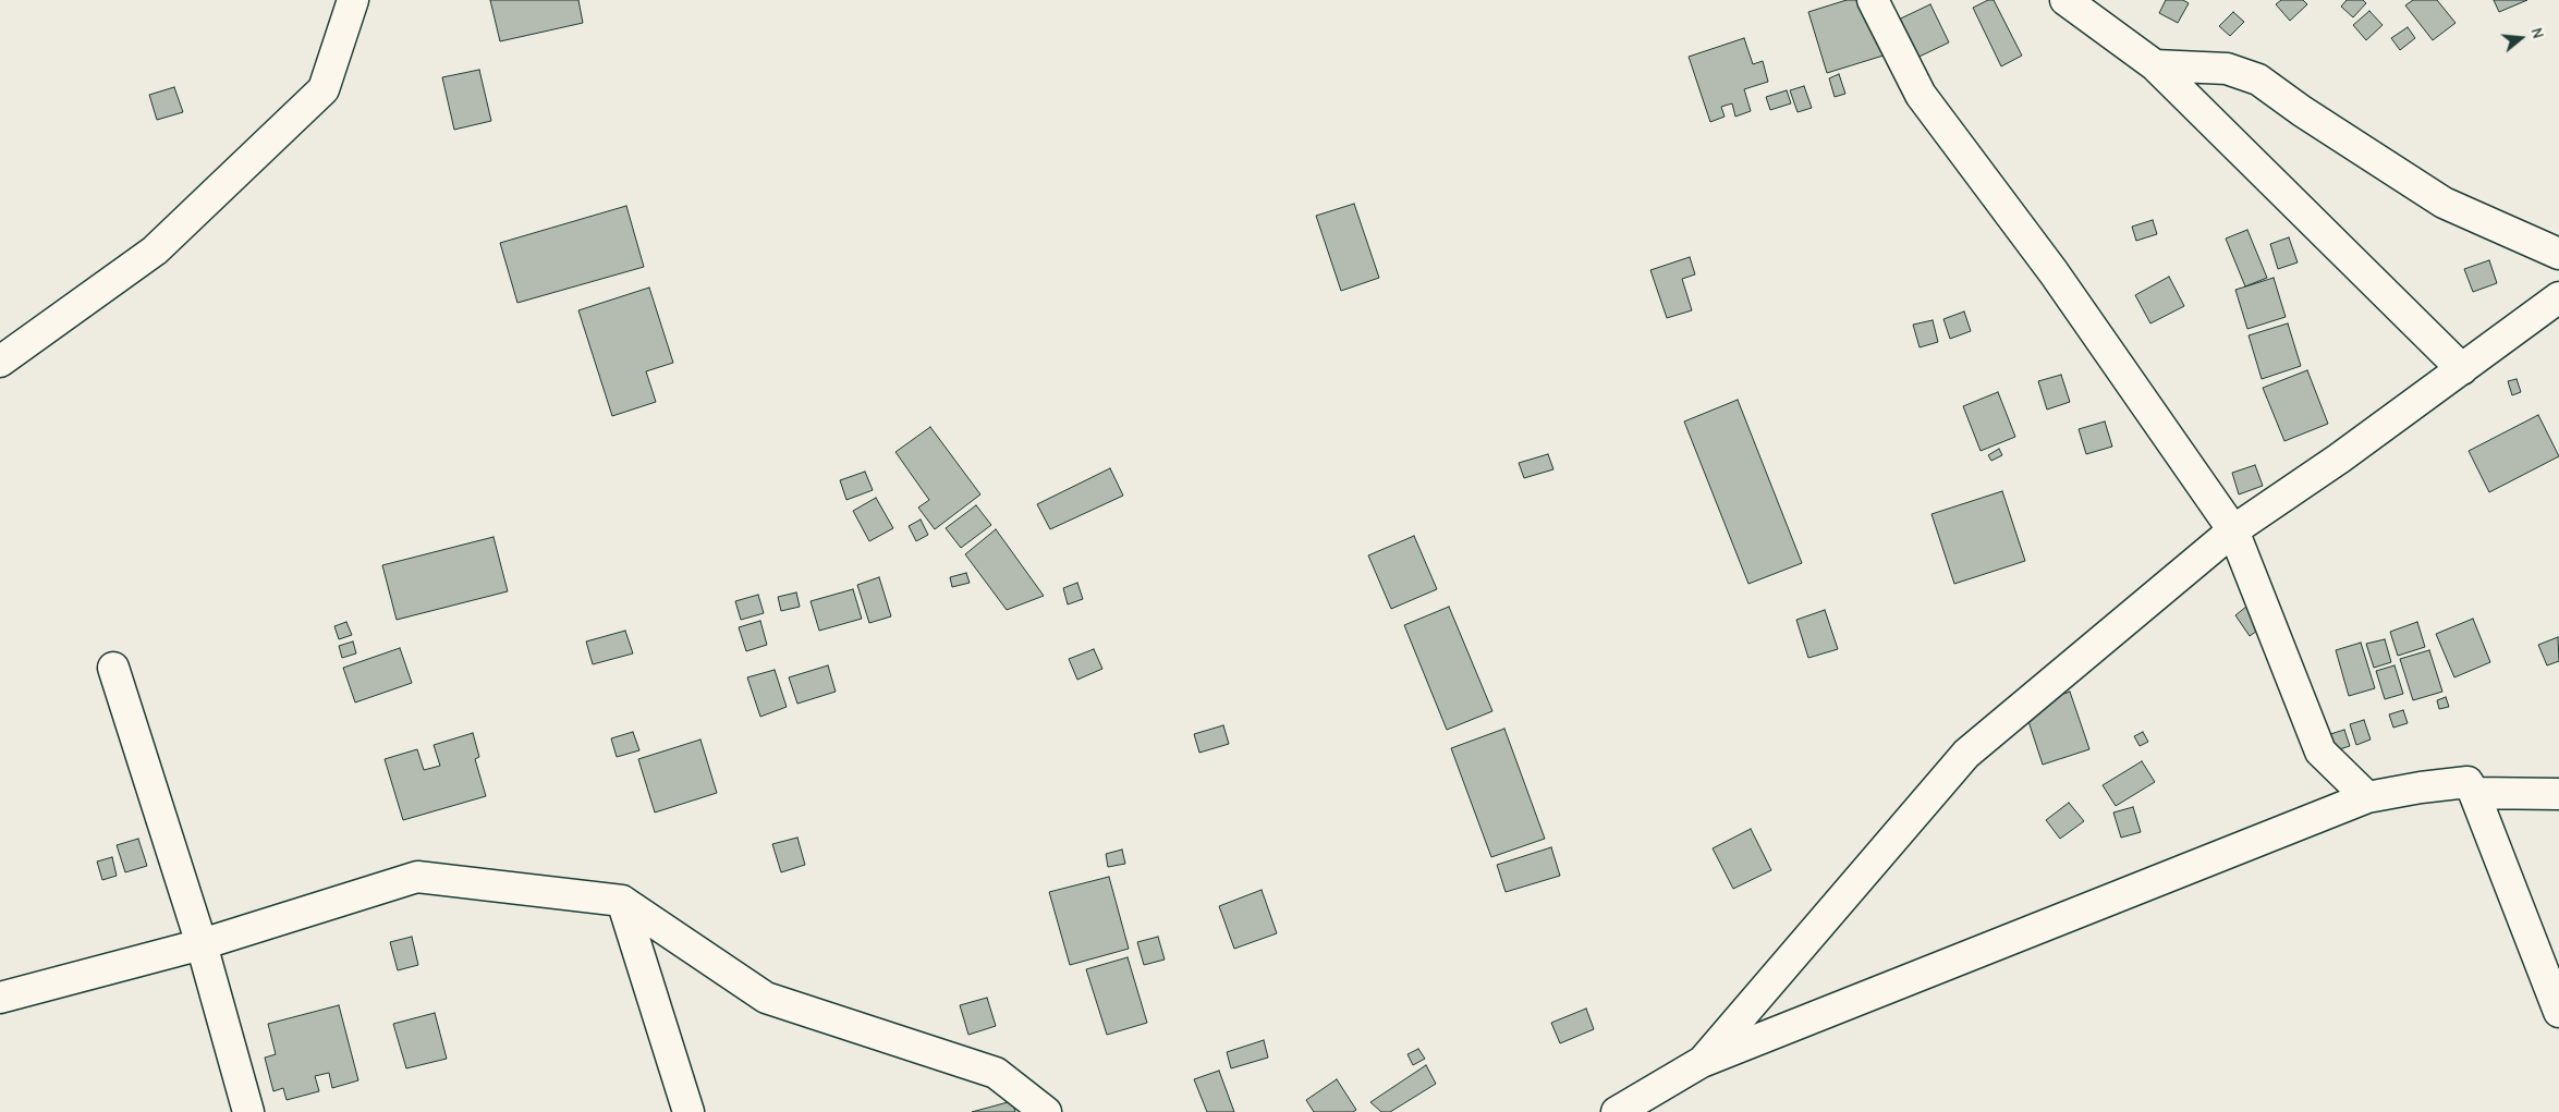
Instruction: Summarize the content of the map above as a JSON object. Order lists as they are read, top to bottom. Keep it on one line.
{"north":"right"}
